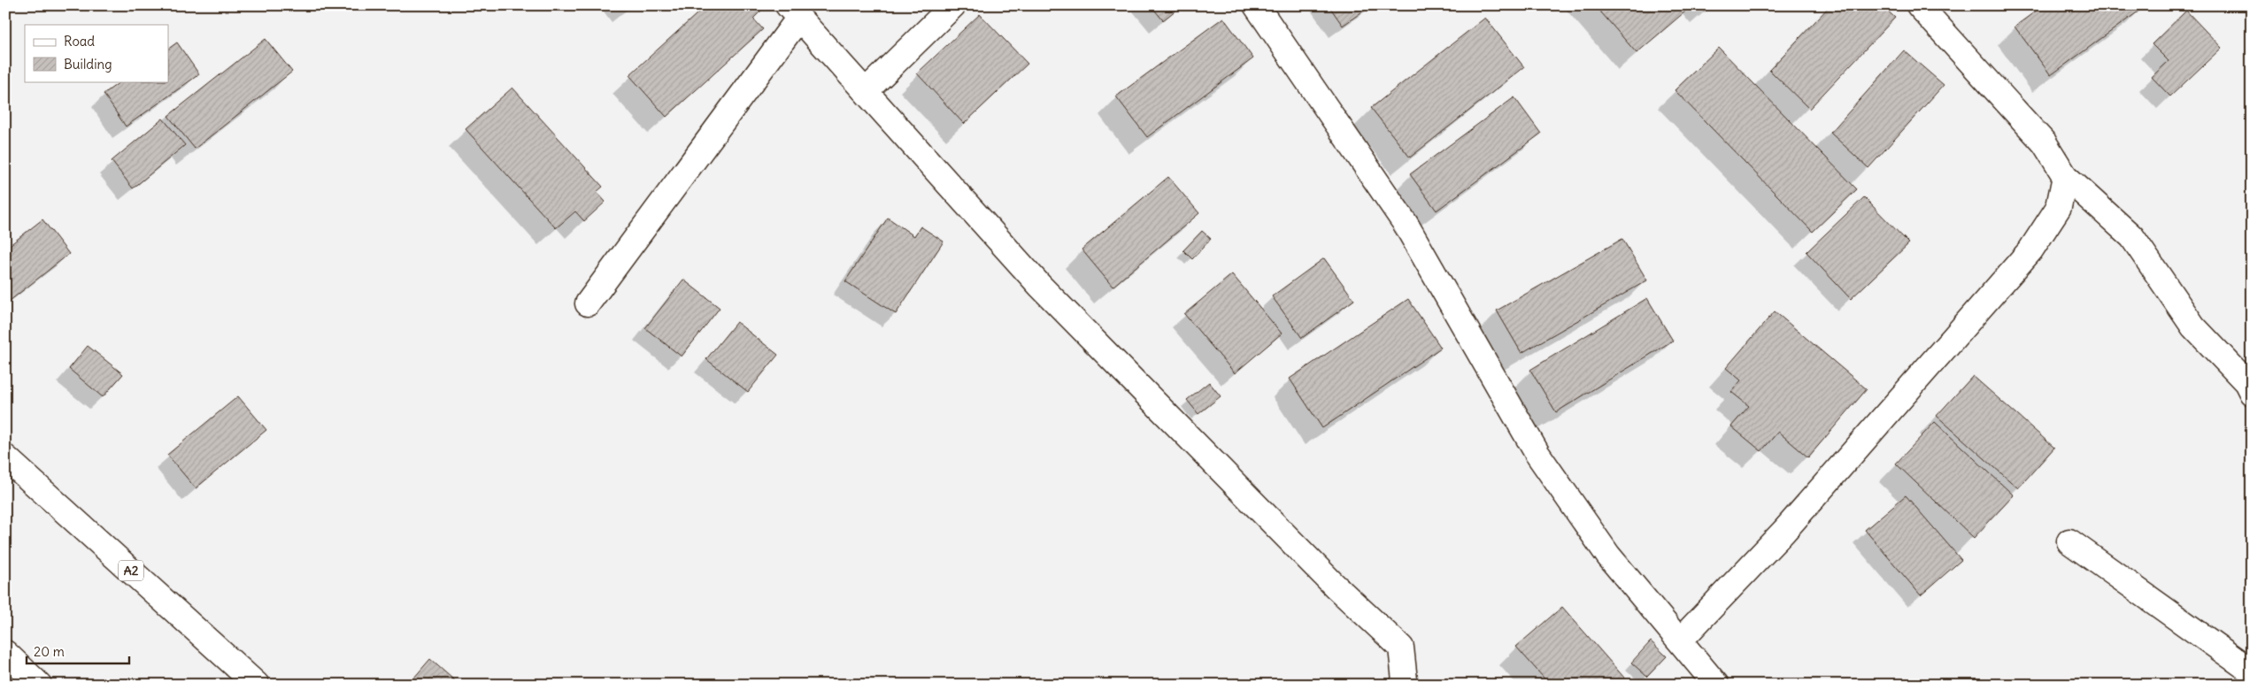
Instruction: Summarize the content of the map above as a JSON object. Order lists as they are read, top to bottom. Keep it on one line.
{"streets":{"main road":["A2"]},"legend":["Road","Building"],"scale_bar":"20 m"}
